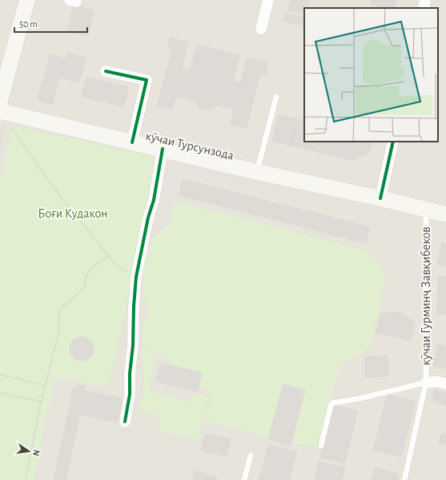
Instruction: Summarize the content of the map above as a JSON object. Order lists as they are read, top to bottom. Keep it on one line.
{"streets":{"main road":["кӯчаи Турсунзода"],"lane":["кӯчаи Гурминҷ Завқибеков"]},"crossings":[["кӯчаи Турсунзода","кӯчаи Гурминҷ Завқибеков"]],"parks":["Боғи Кудакон"],"scale_bar":"50 m","north":"right"}
